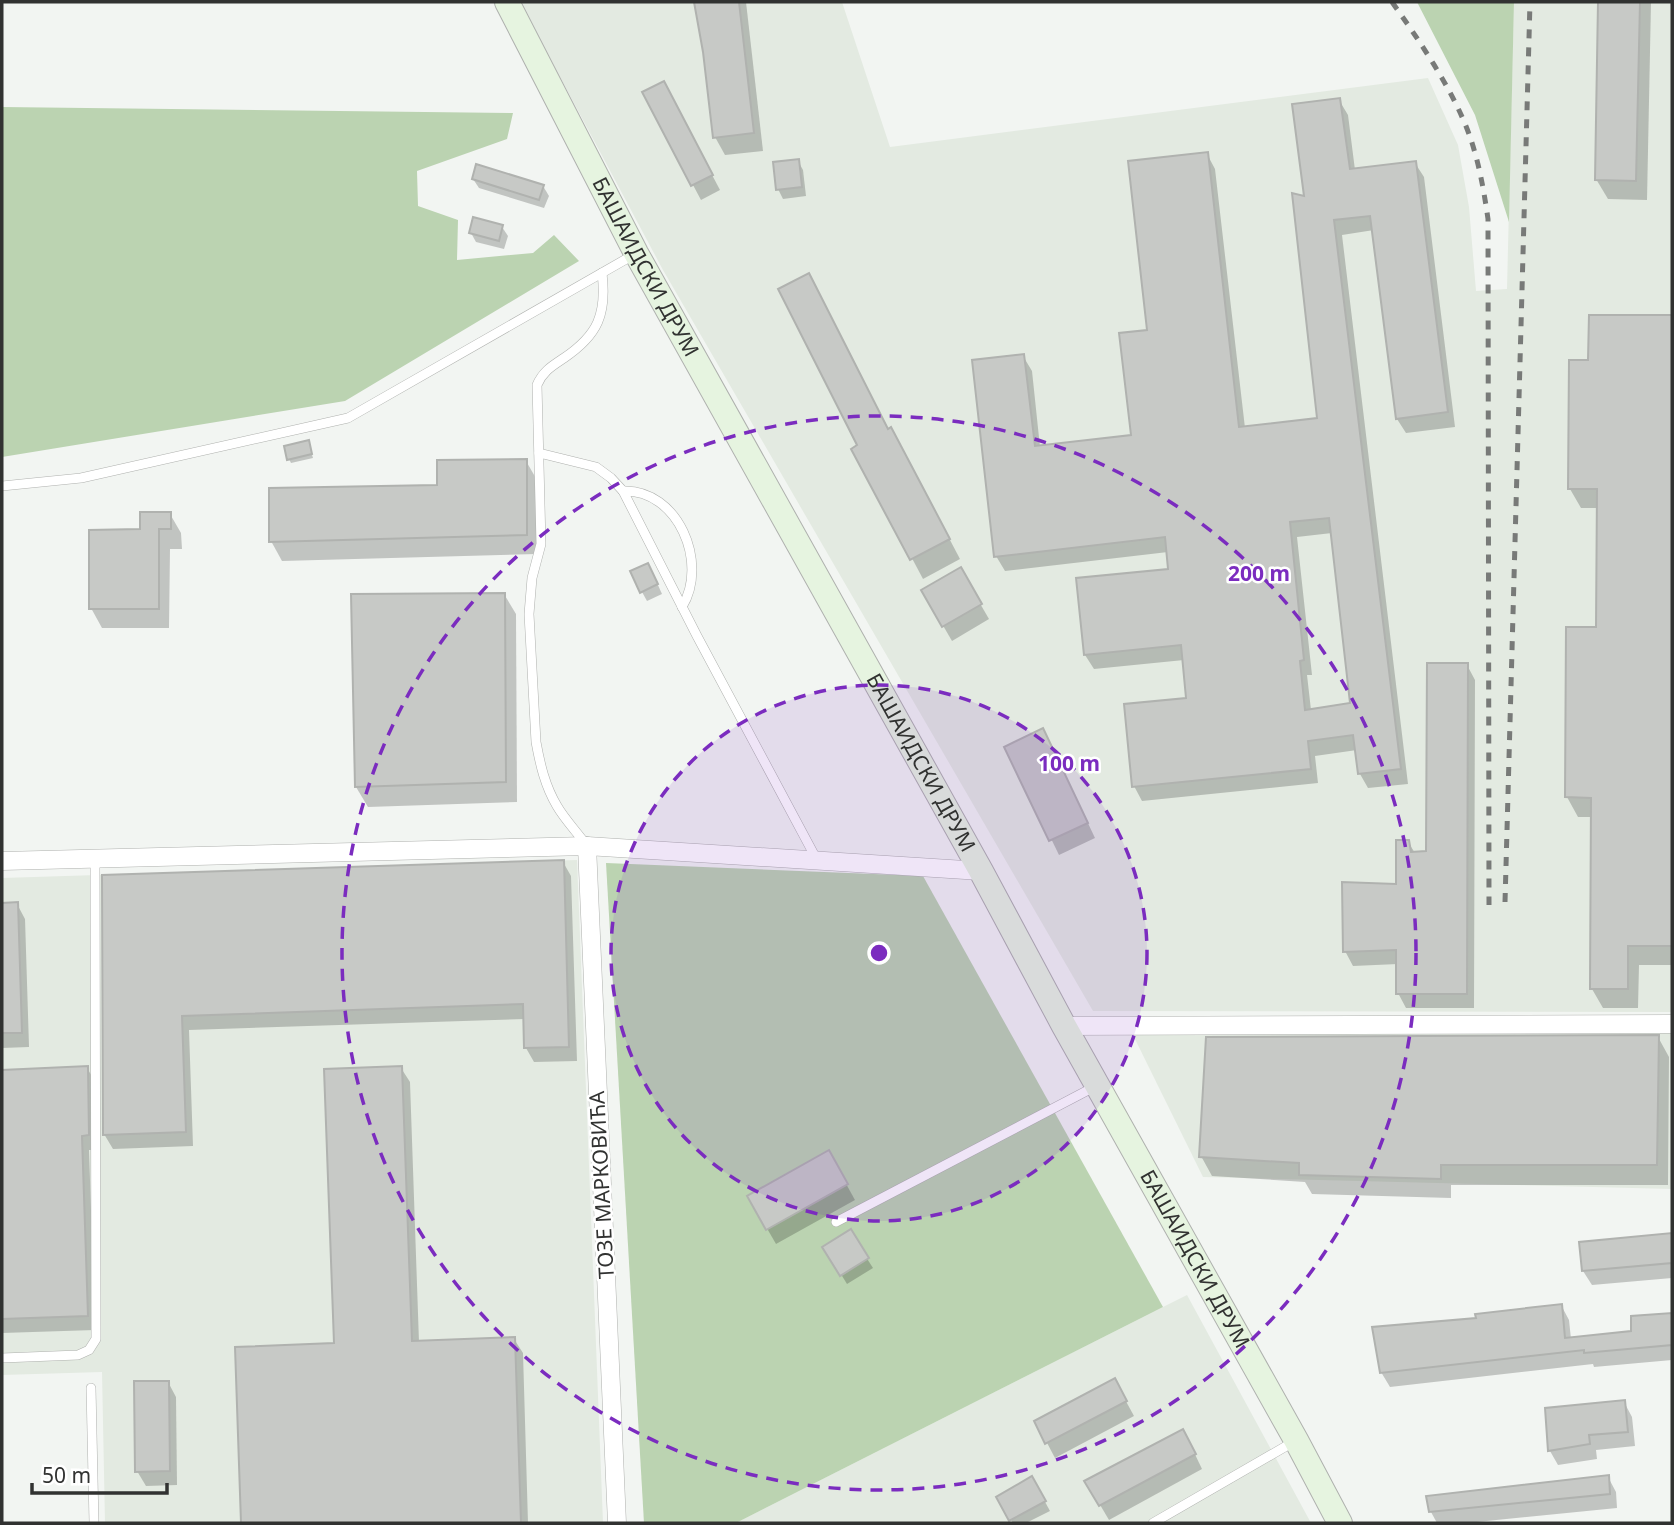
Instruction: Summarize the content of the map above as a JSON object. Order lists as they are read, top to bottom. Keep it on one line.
{"streets":{"street":["БАШАИДСКИ ДРУМ","ТОЗЕ МАРКОВИЋА"]},"scale_bar":"50 m","rings":["200 m","100 m"]}
